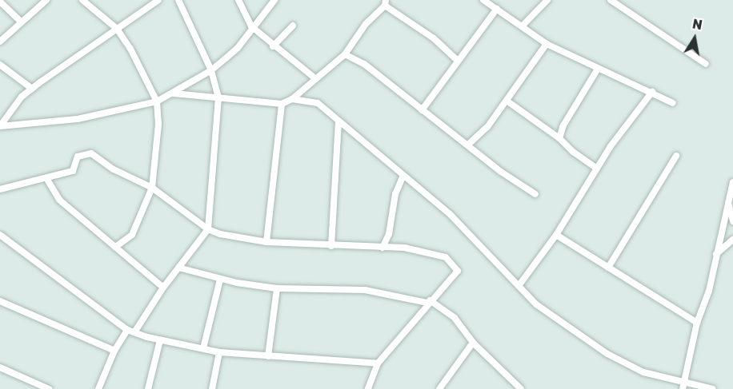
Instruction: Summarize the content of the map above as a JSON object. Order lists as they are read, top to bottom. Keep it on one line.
{"north":"top"}
